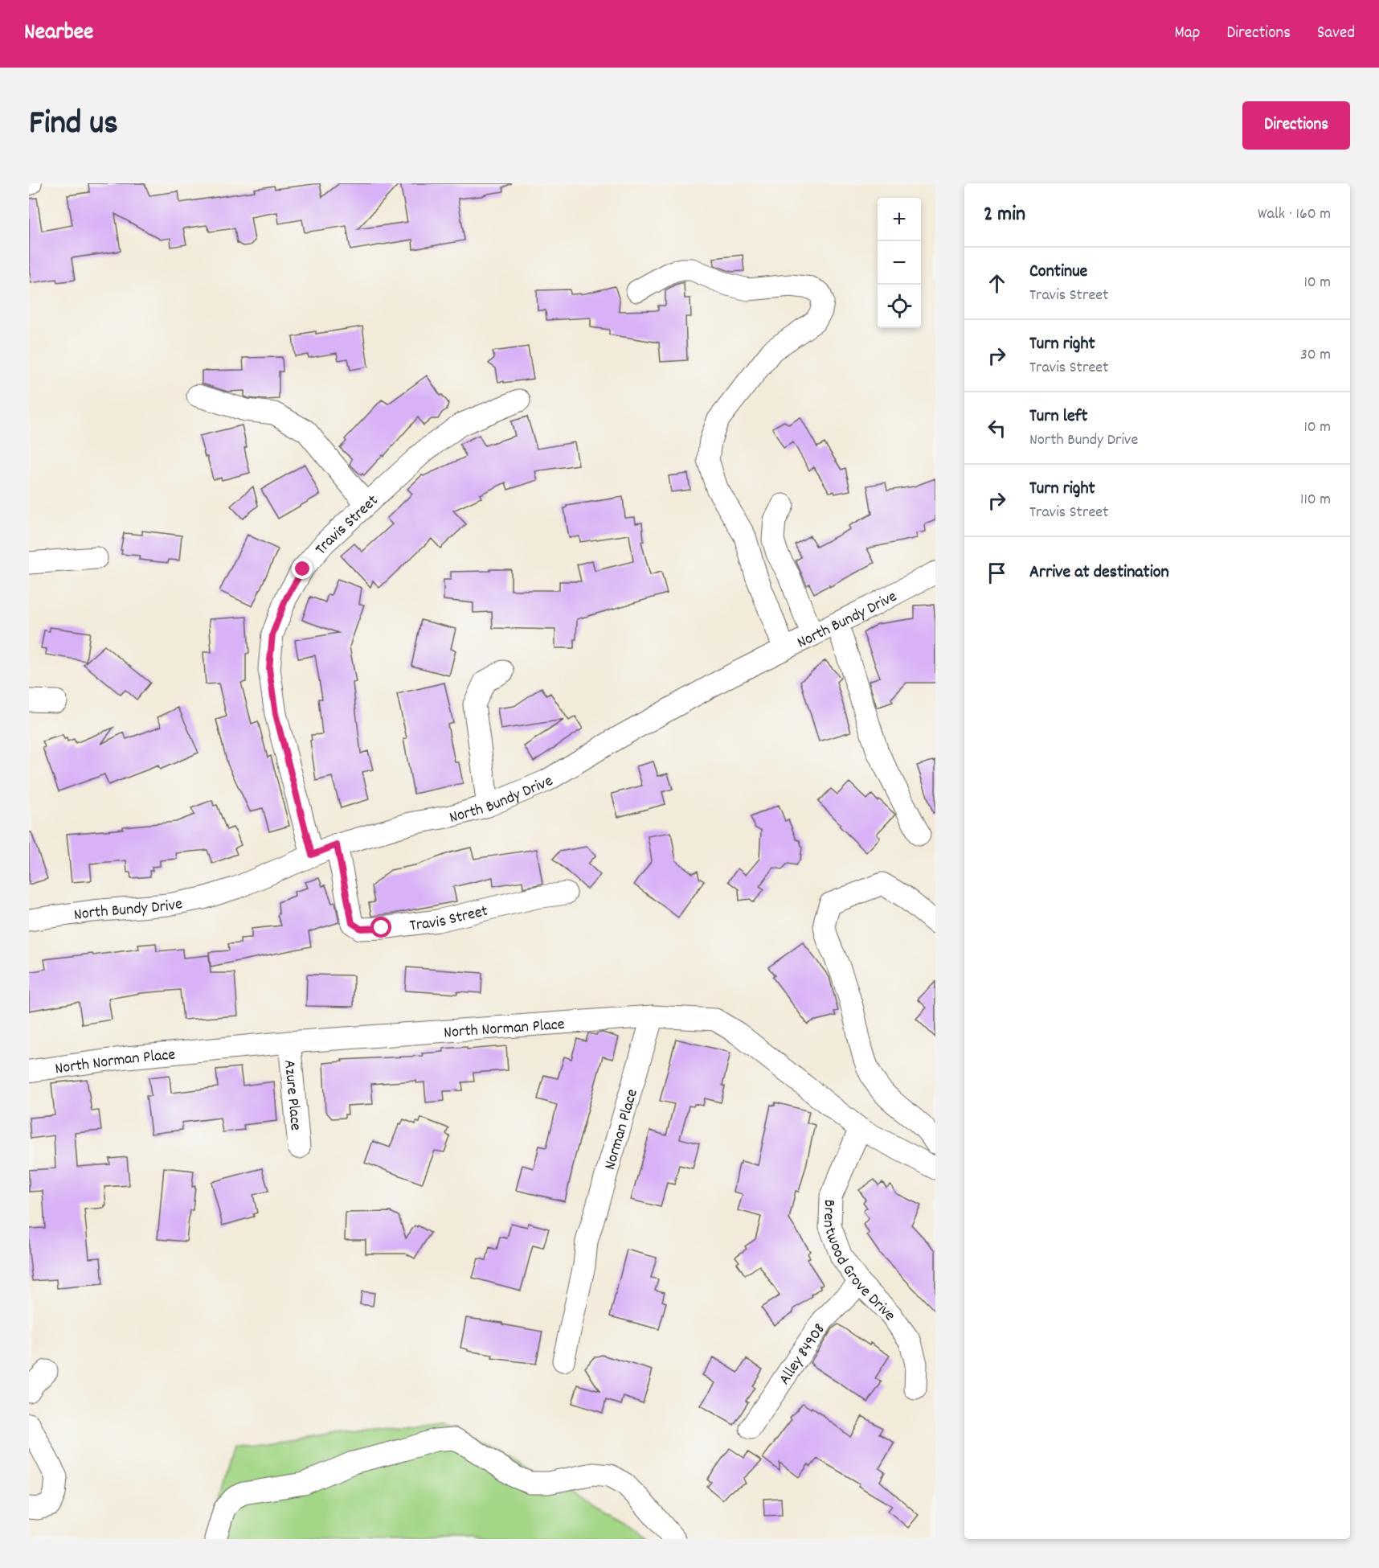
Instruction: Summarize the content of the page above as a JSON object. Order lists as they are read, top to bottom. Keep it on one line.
{"streets":{"street":["Travis Street","North Bundy Drive","North Norman Place","Azure Place","Norman Place","Brentwood Grove Drive","Alley 84908"]},"crossings":[["Travis Street","North Bundy Drive"],["North Norman Place","Azure Place"],["North Norman Place","Norman Place"],["North Norman Place","Brentwood Grove Drive"],["Brentwood Grove Drive","Alley 84908"]],"page":{"header":"Nearbee","nav":["Map","Directions","Saved"],"title":"Find us","buttons":"Directions","heading":["2 min","Walk · 160 m"],"map_buttons":["+","−"],"list":[["Continue","Travis Street","10 m"],["Turn right","Travis Street","30 m"],["Turn left","North Bundy Drive","10 m"],["Turn right","Travis Street","110 m"],"Arrive at destination"]}}
